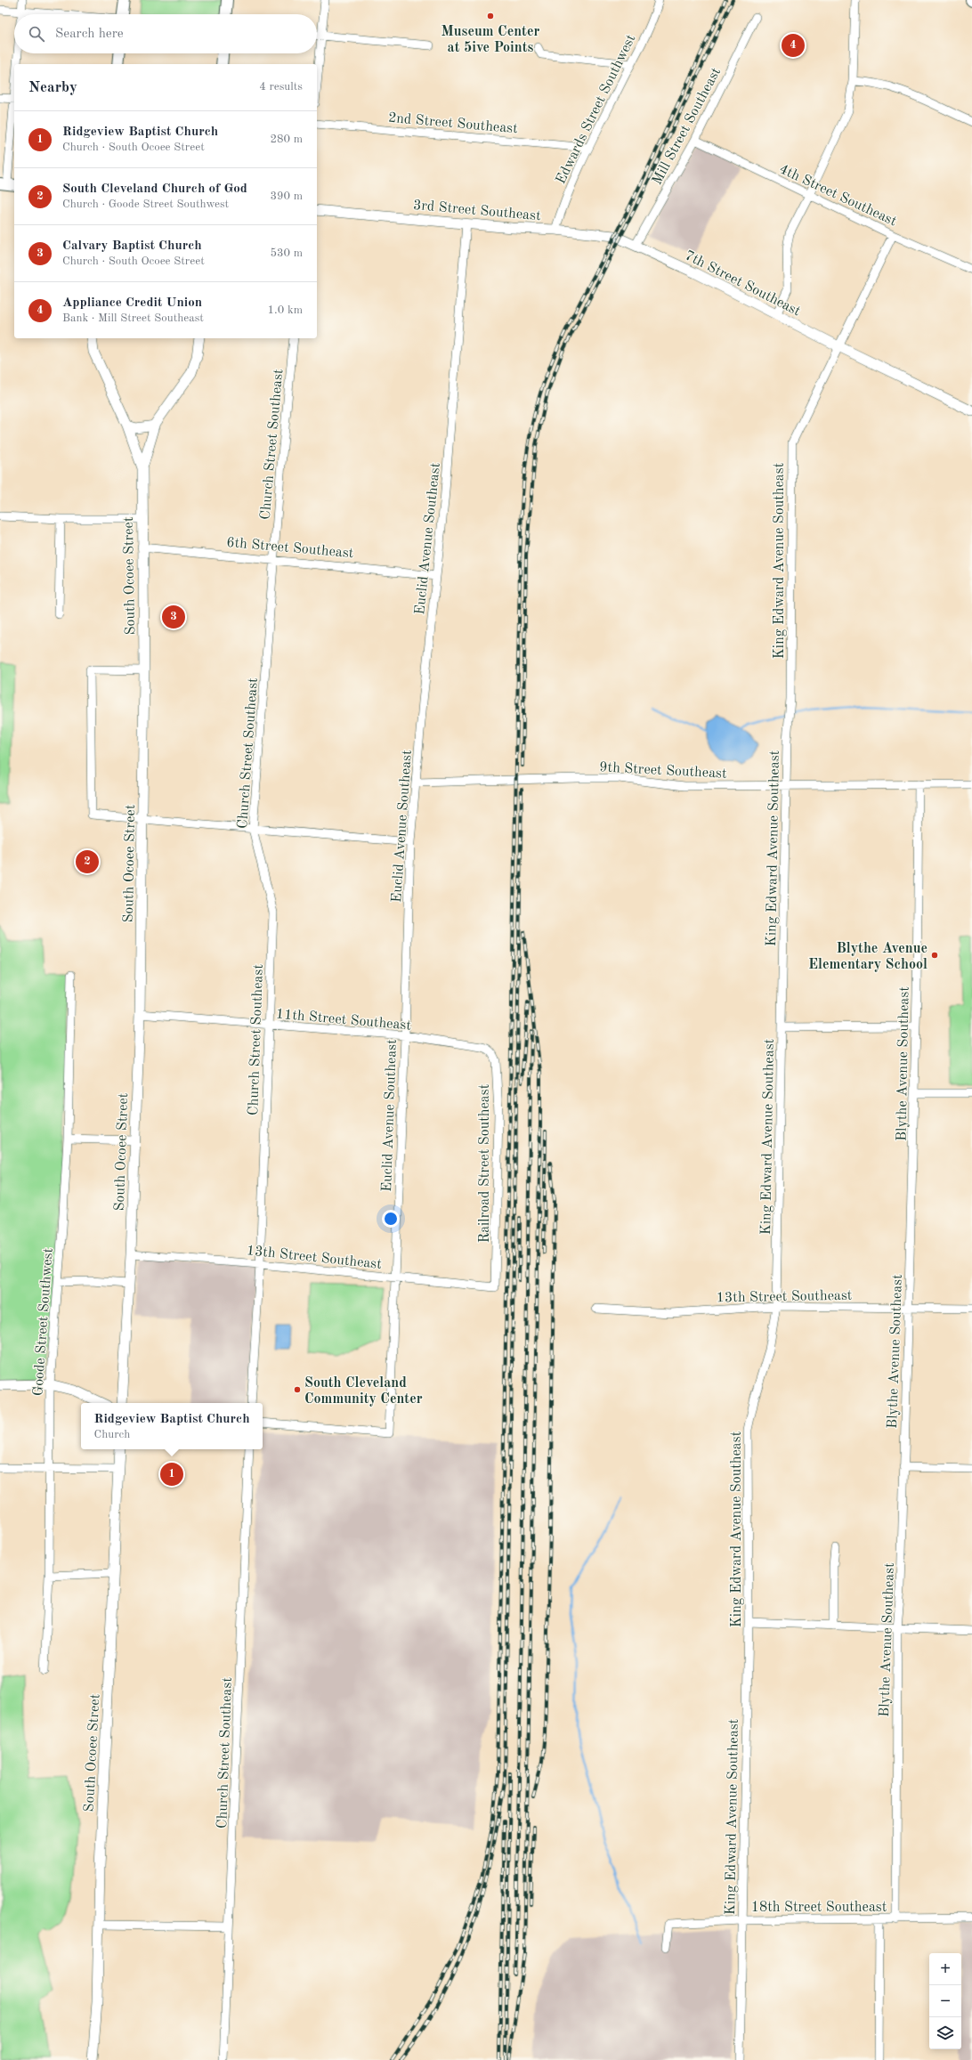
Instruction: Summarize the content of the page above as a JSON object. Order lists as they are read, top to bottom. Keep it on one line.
{"streets":{"street":["Edwards Street Southwest","2nd Street Southeast","Mill Street Southeast","4th Street Southeast","3rd Street Southeast","7th Street Southeast","Church Street Southeast","Euclid Avenue Southeast","6th Street Southeast","King Edward Avenue Southeast","South Ocoee Street","9th Street Southeast","11th Street Southeast","Blythe Avenue Southeast","Railroad Street Southeast","13th Street Southeast","Goode Street Southwest","18th Street Southeast"]},"crossings":[["Edwards Street Southwest","2nd Street Southeast"],["Edwards Street Southwest","3rd Street Southeast"],["Mill Street Southeast","4th Street Southeast"],["Mill Street Southeast","3rd Street Southeast"],["Mill Street Southeast","7th Street Southeast"],["4th Street Southeast","King Edward Avenue Southeast"],["3rd Street Southeast","7th Street Southeast"],["3rd Street Southeast","Euclid Avenue Southeast"],["7th Street Southeast","King Edward Avenue Southeast"],["Church Street Southeast","6th Street Southeast"],["Church Street Southeast","11th Street Southeast"],["Church Street Southeast","13th Street Southeast"],["Euclid Avenue Southeast","6th Street Southeast"],["Euclid Avenue Southeast","9th Street Southeast"],["Euclid Avenue Southeast","11th Street Southeast"],["Euclid Avenue Southeast","13th Street Southeast"],["6th Street Southeast","South Ocoee Street"],["King Edward Avenue Southeast","9th Street Southeast"],["King Edward Avenue Southeast","13th Street Southeast"],["King Edward Avenue Southeast","18th Street Southeast"],["South Ocoee Street","11th Street Southeast"],["South Ocoee Street","13th Street Southeast"],["9th Street Southeast","Blythe Avenue Southeast"],["11th Street Southeast","Railroad Street Southeast"],["Blythe Avenue Southeast","13th Street Southeast"],["Blythe Avenue Southeast","18th Street Southeast"],["Railroad Street Southeast","13th Street Southeast"]],"places":["Museum Center at 5ive Points","Blythe Avenue Elementary School","South Cleveland Community Center"],"page":{"search":"Search here","pins":["4","3","2","1"],"heading":["Nearby","4 results"],"list":[{"mark":"1","name":"Ridgeview Baptist Church","note":"Church · South Ocoee Street","value":"280 m"},{"mark":"2","name":"South Cleveland Church of God","note":"Church · Goode Street Southwest","value":"390 m"},{"mark":"3","name":"Calvary Baptist Church","note":"Church · South Ocoee Street","value":"530 m"},{"mark":"4","name":"Appliance Credit Union","note":"Bank · Mill Street Southeast","value":"1.0 km"}],"popup":["Ridgeview Baptist Church","Church"],"map_buttons":["+","−"]}}
